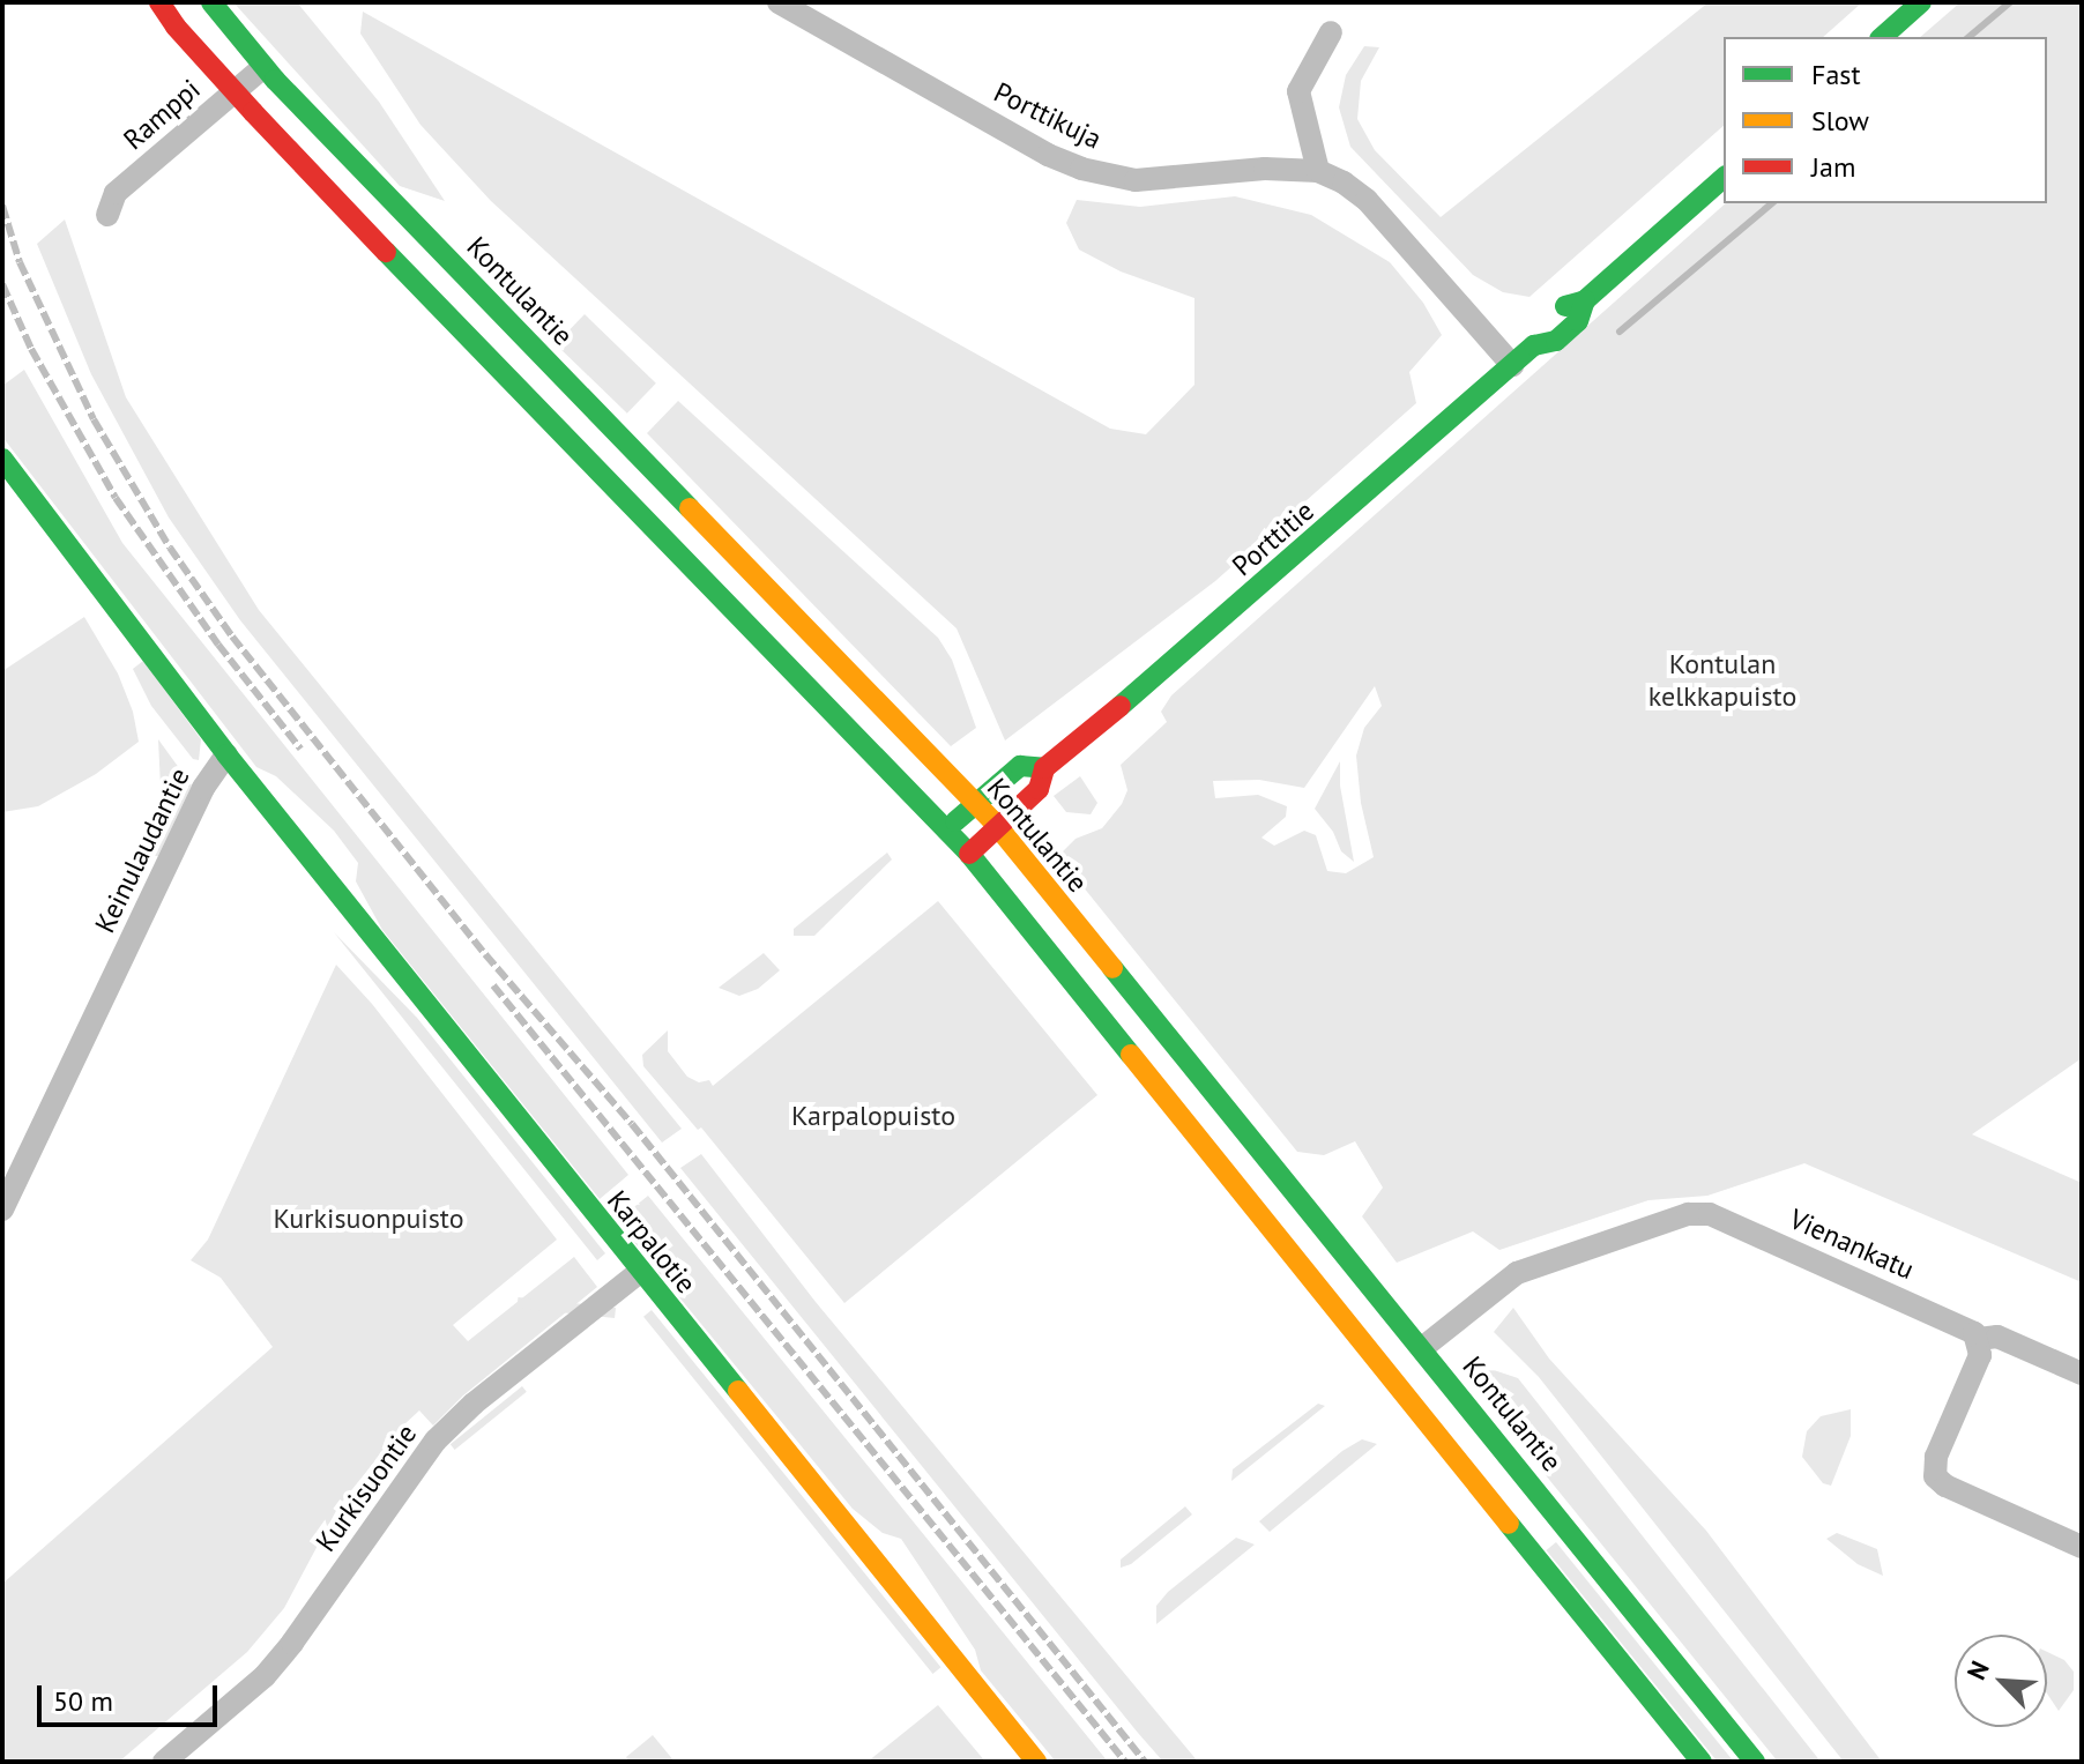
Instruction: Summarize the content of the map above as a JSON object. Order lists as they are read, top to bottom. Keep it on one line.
{"streets":{"main road":["Kontulantie","Porttitie","Keinulaudantie","Karpalotie"],"street":["Ramppi","Porttikuja","Vienankatu","Kurkisuontie"]},"crossings":[["Ramppi","Kontulantie"],["Porttikuja","Porttitie"],["Kontulantie","Porttitie"],["Kontulantie","Vienankatu"],["Keinulaudantie","Karpalotie"],["Karpalotie","Kurkisuontie"]],"parks":["Kontulan kelkkapuisto","Karpalopuisto","Kurkisuonpuisto"],"legend":["Fast","Slow","Jam"],"scale_bar":"50 m","north":"top left"}
